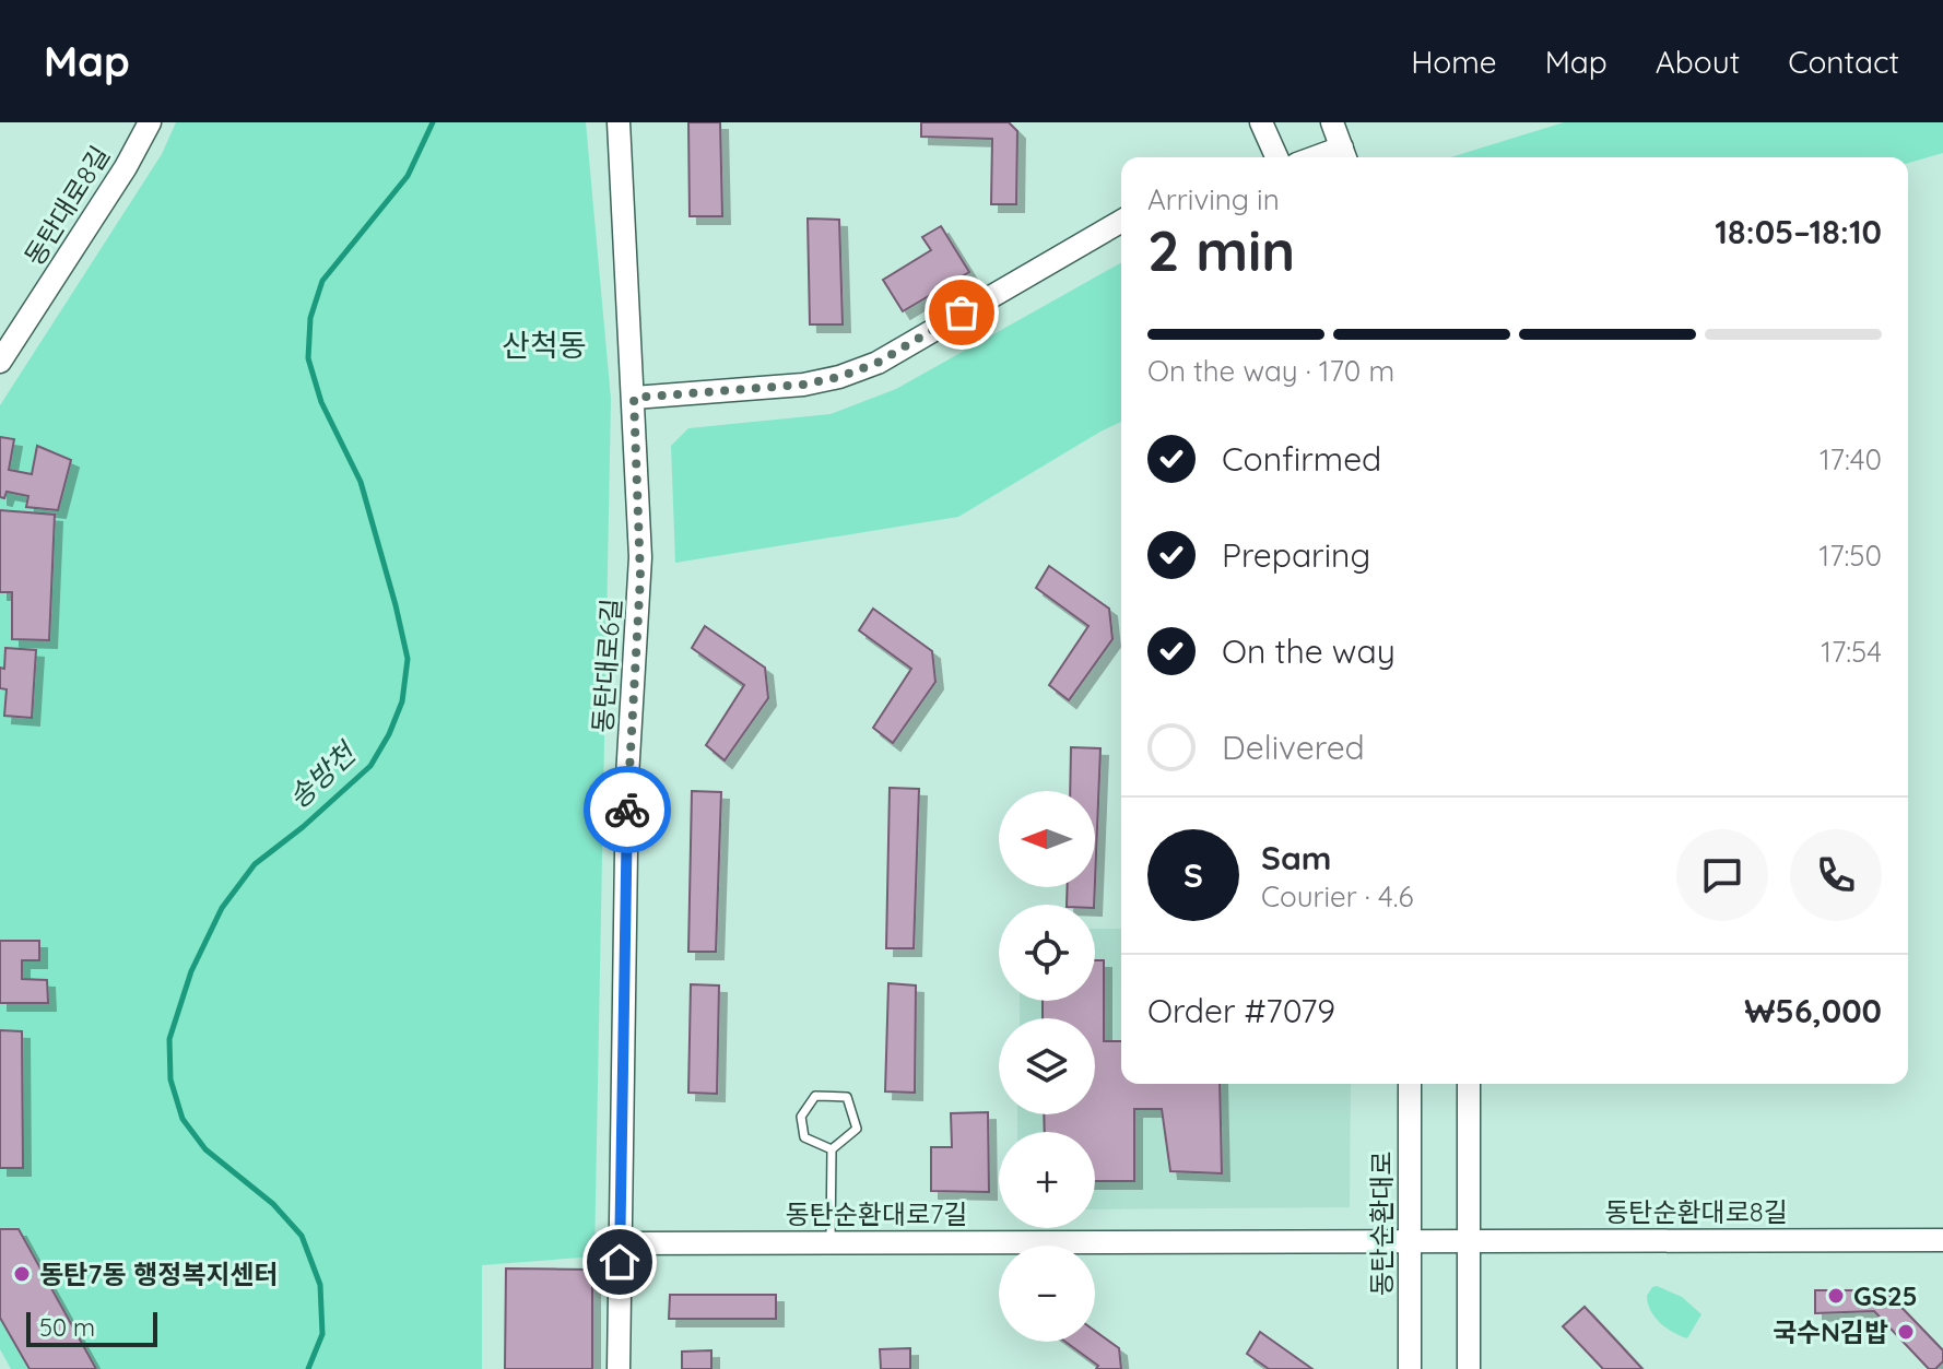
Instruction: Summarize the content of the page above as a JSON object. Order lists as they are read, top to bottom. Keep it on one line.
{"streets":{"street":["동탄대로8길","동탄대로6길","동탄순환대로8길","동탄순환대로7길","동탄순환대로"]},"crossings":[["동탄대로6길","동탄순환대로7길"],["동탄순환대로8길","동탄순환대로7길"],["동탄순환대로7길","동탄순환대로"]],"districts":["산척동"],"water":["송방천"],"places":["동탄7동 행정복지센터","GS25","국수N김밥"],"scale_bar":"50 m","north":"left","page":{"header":"Map","nav":["Home","Map","About","Contact"],"heading":["2 min","Arriving in","18:05–18:10"],"panel":["Sam","Courier · 4.6","Order #7079","₩56,000"],"bar":"On the way · 170 m","list":[["Confirmed","17:40"],["Preparing","17:50"],["On the way","17:54"],"Delivered"],"map_buttons":["+","−"],"round":"S","scale":"50 m"}}
